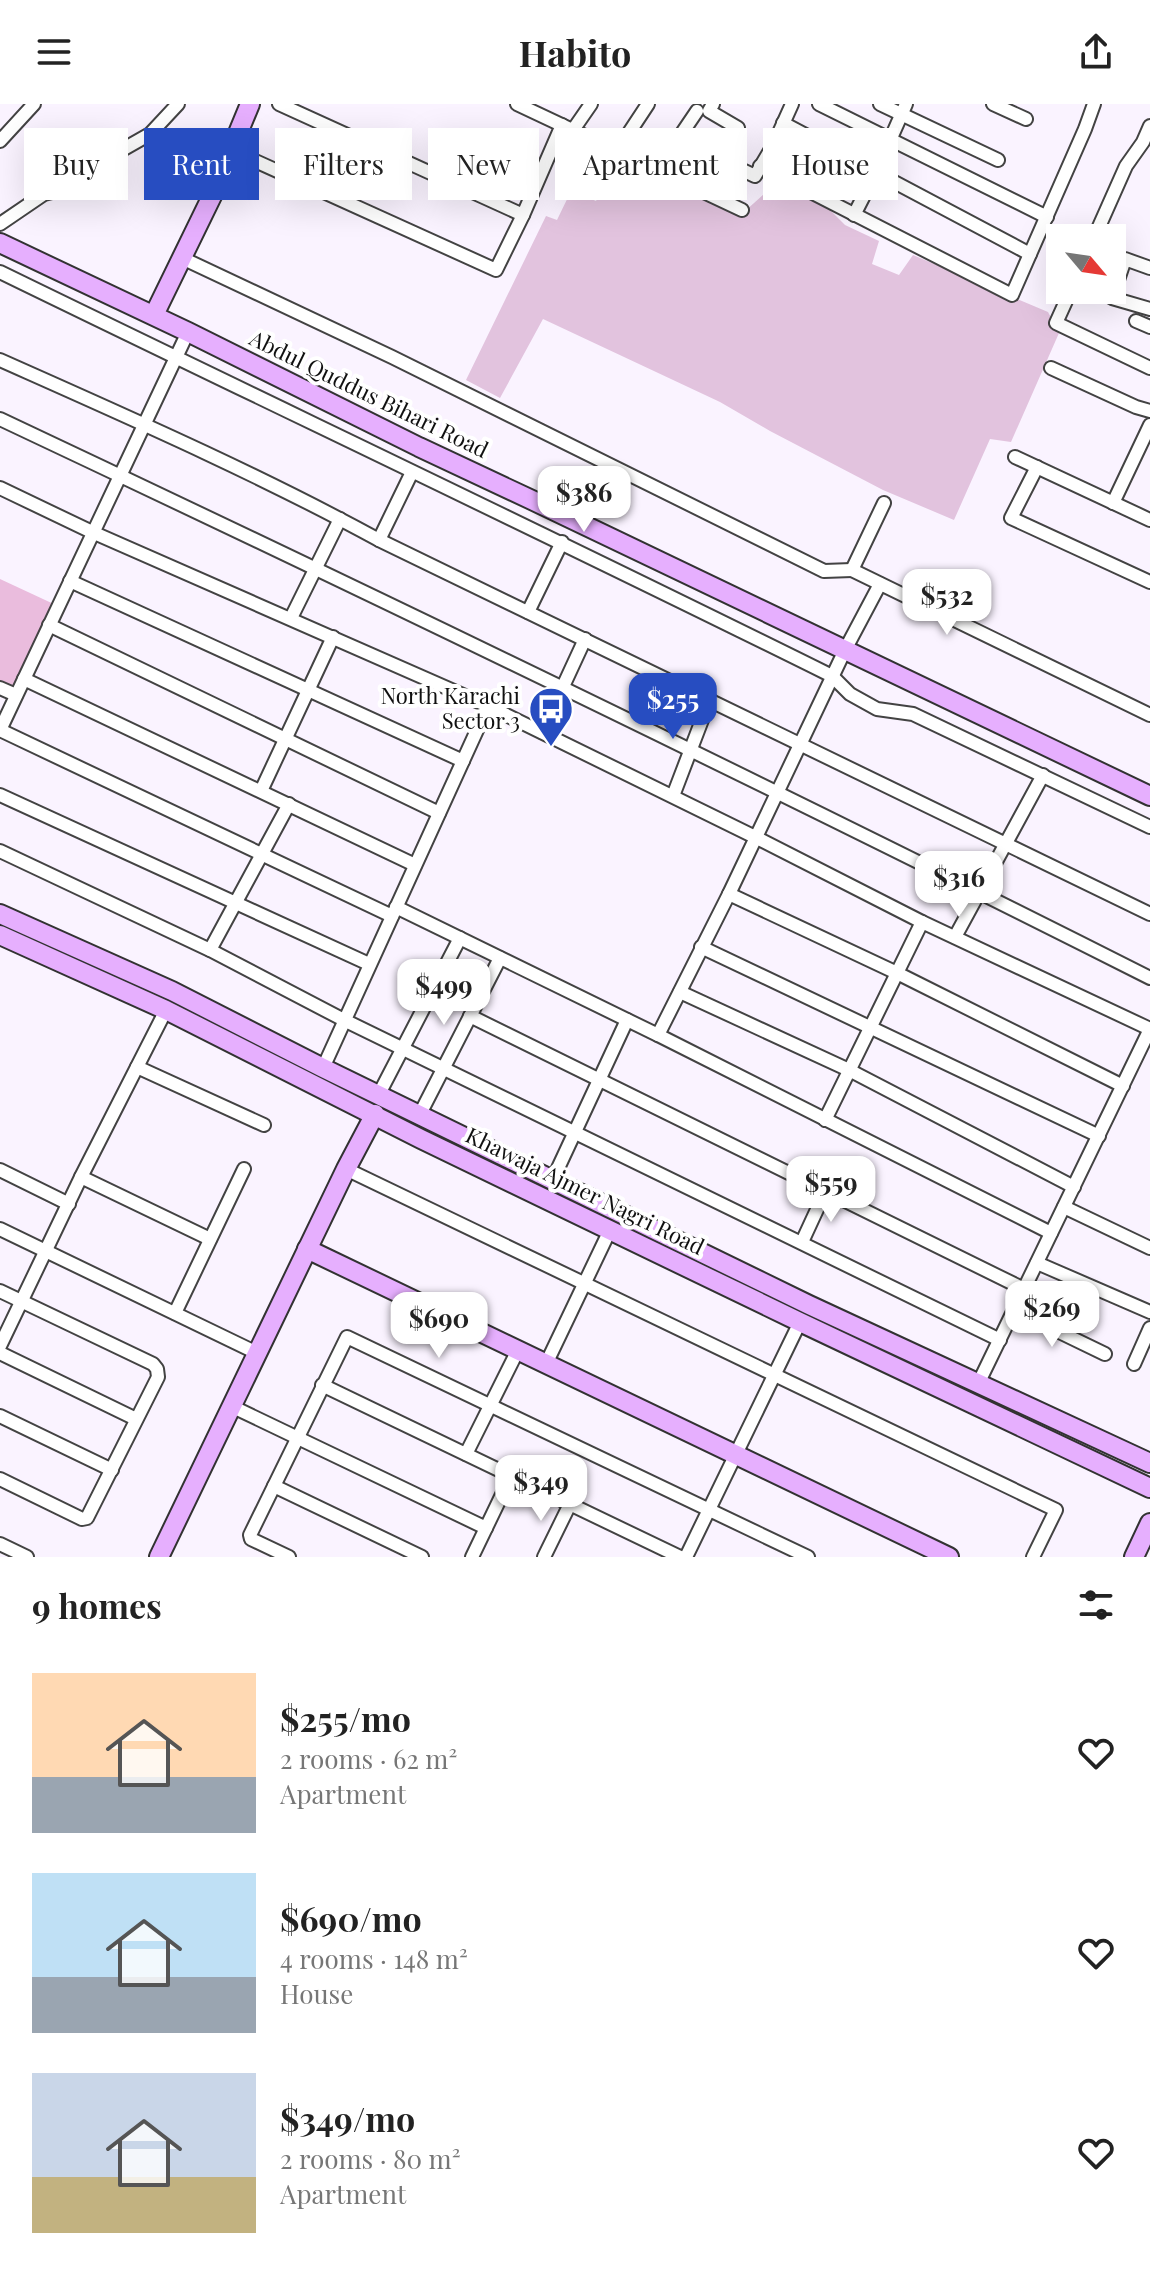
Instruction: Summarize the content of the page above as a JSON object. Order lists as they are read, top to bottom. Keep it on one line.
{"streets":{"main road":["Abdul Quddus Bihari Road","Khawaja Ajmer Nagri Road"]},"places":{"bus stop":["North Karachi Sector 3"]},"north":"bottom right","page":{"header":"Habito","chip":["Buy","Rent","Filters","New","Apartment","House"],"price":["$386","$532","$255","$316","$499","$559","$269","$690","$349"],"heading":"9 homes","list":[{"name":"$255/mo","note":"2 rooms · 62 m² · Apartment"},{"name":"$690/mo","note":"4 rooms · 148 m² · House"},{"name":"$349/mo","note":"2 rooms · 80 m² · Apartment"}]}}
